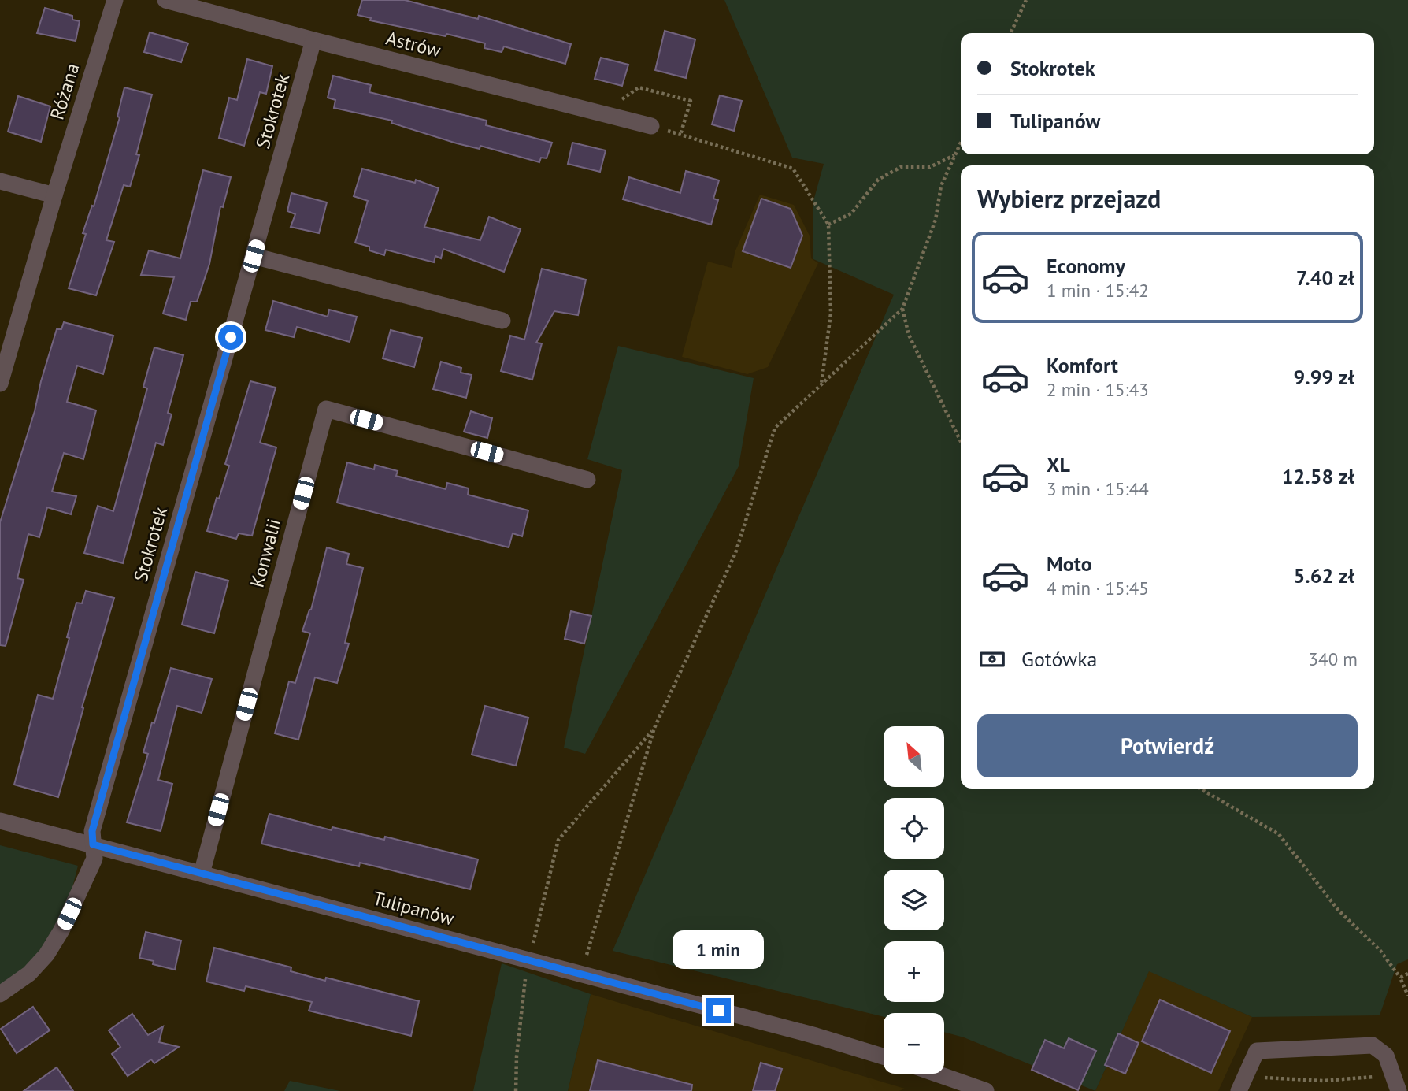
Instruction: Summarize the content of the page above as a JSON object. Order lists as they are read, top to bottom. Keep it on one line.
{"streets":{"street":["Astrów","Różana","Stokrotek","Konwalii","Tulipanów"]},"crossings":[["Astrów","Stokrotek"],["Stokrotek","Tulipanów"],["Konwalii","Tulipanów"]],"north":"top left","page":{"banner":["Stokrotek","Tulipanów"],"heading":"Wybierz przejazd","list":[{"name":"Economy","note":"1 min · 15:42","value":"7.40 zł"},{"name":"Komfort","note":"2 min · 15:43","value":"9.99 zł"},{"name":"XL","note":"3 min · 15:44","value":"12.58 zł"},{"name":"Moto","note":"4 min · 15:45","value":"5.62 zł"}],"pay":["Gotówka","340 m"],"buttons":"Potwierdź","map_buttons":["+","−"],"bubble":"1 min"}}
